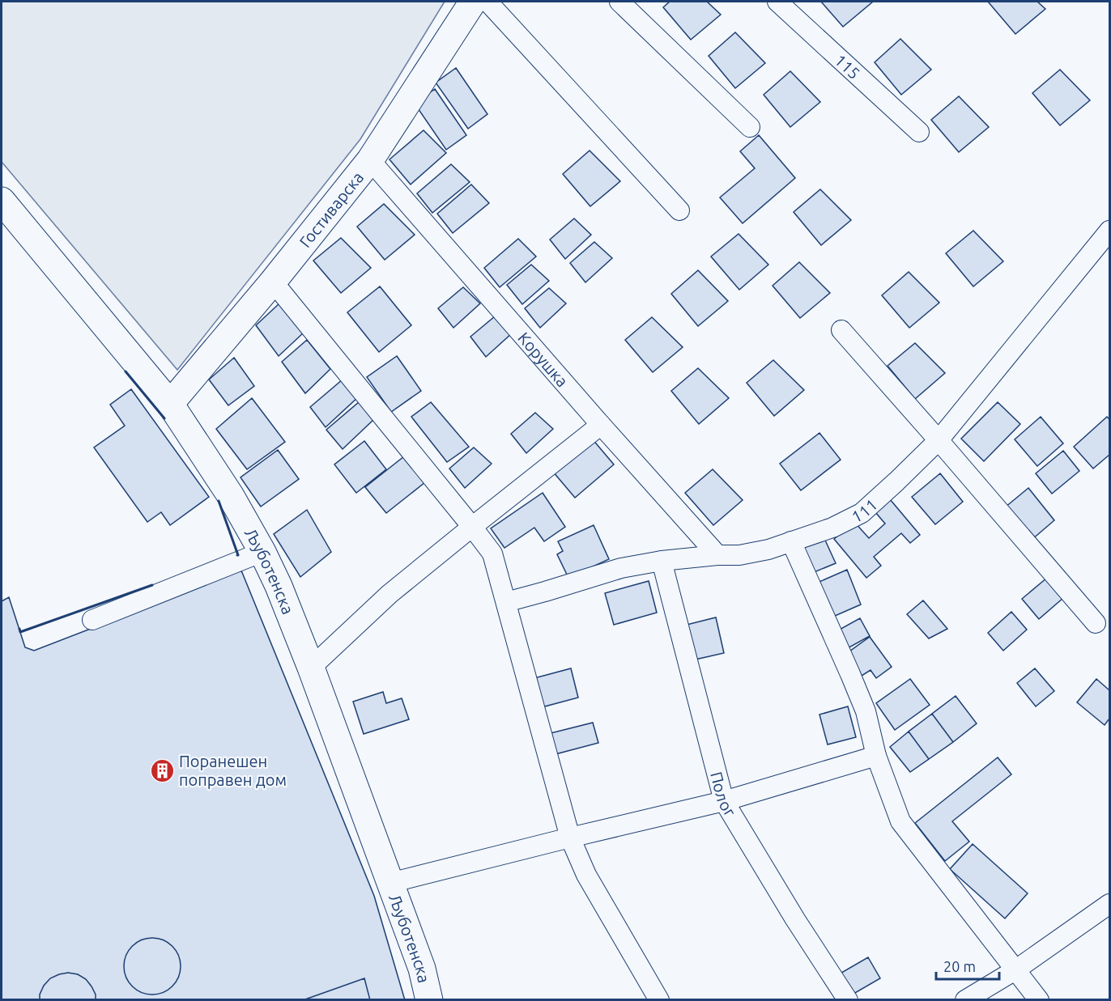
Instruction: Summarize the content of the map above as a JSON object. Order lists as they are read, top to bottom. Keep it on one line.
{"streets":{"main road":["Гостиварска","Љуботенска"],"street":["115","Корушка","111","Полог"]},"crossings":[["Гостиварска","Корушка"],["Гостиварска","Љуботенска"],["Корушка","111"],["111","Полог"]],"places":{"building":["Поранешен поправен дом"]},"scale_bar":"20 m"}
